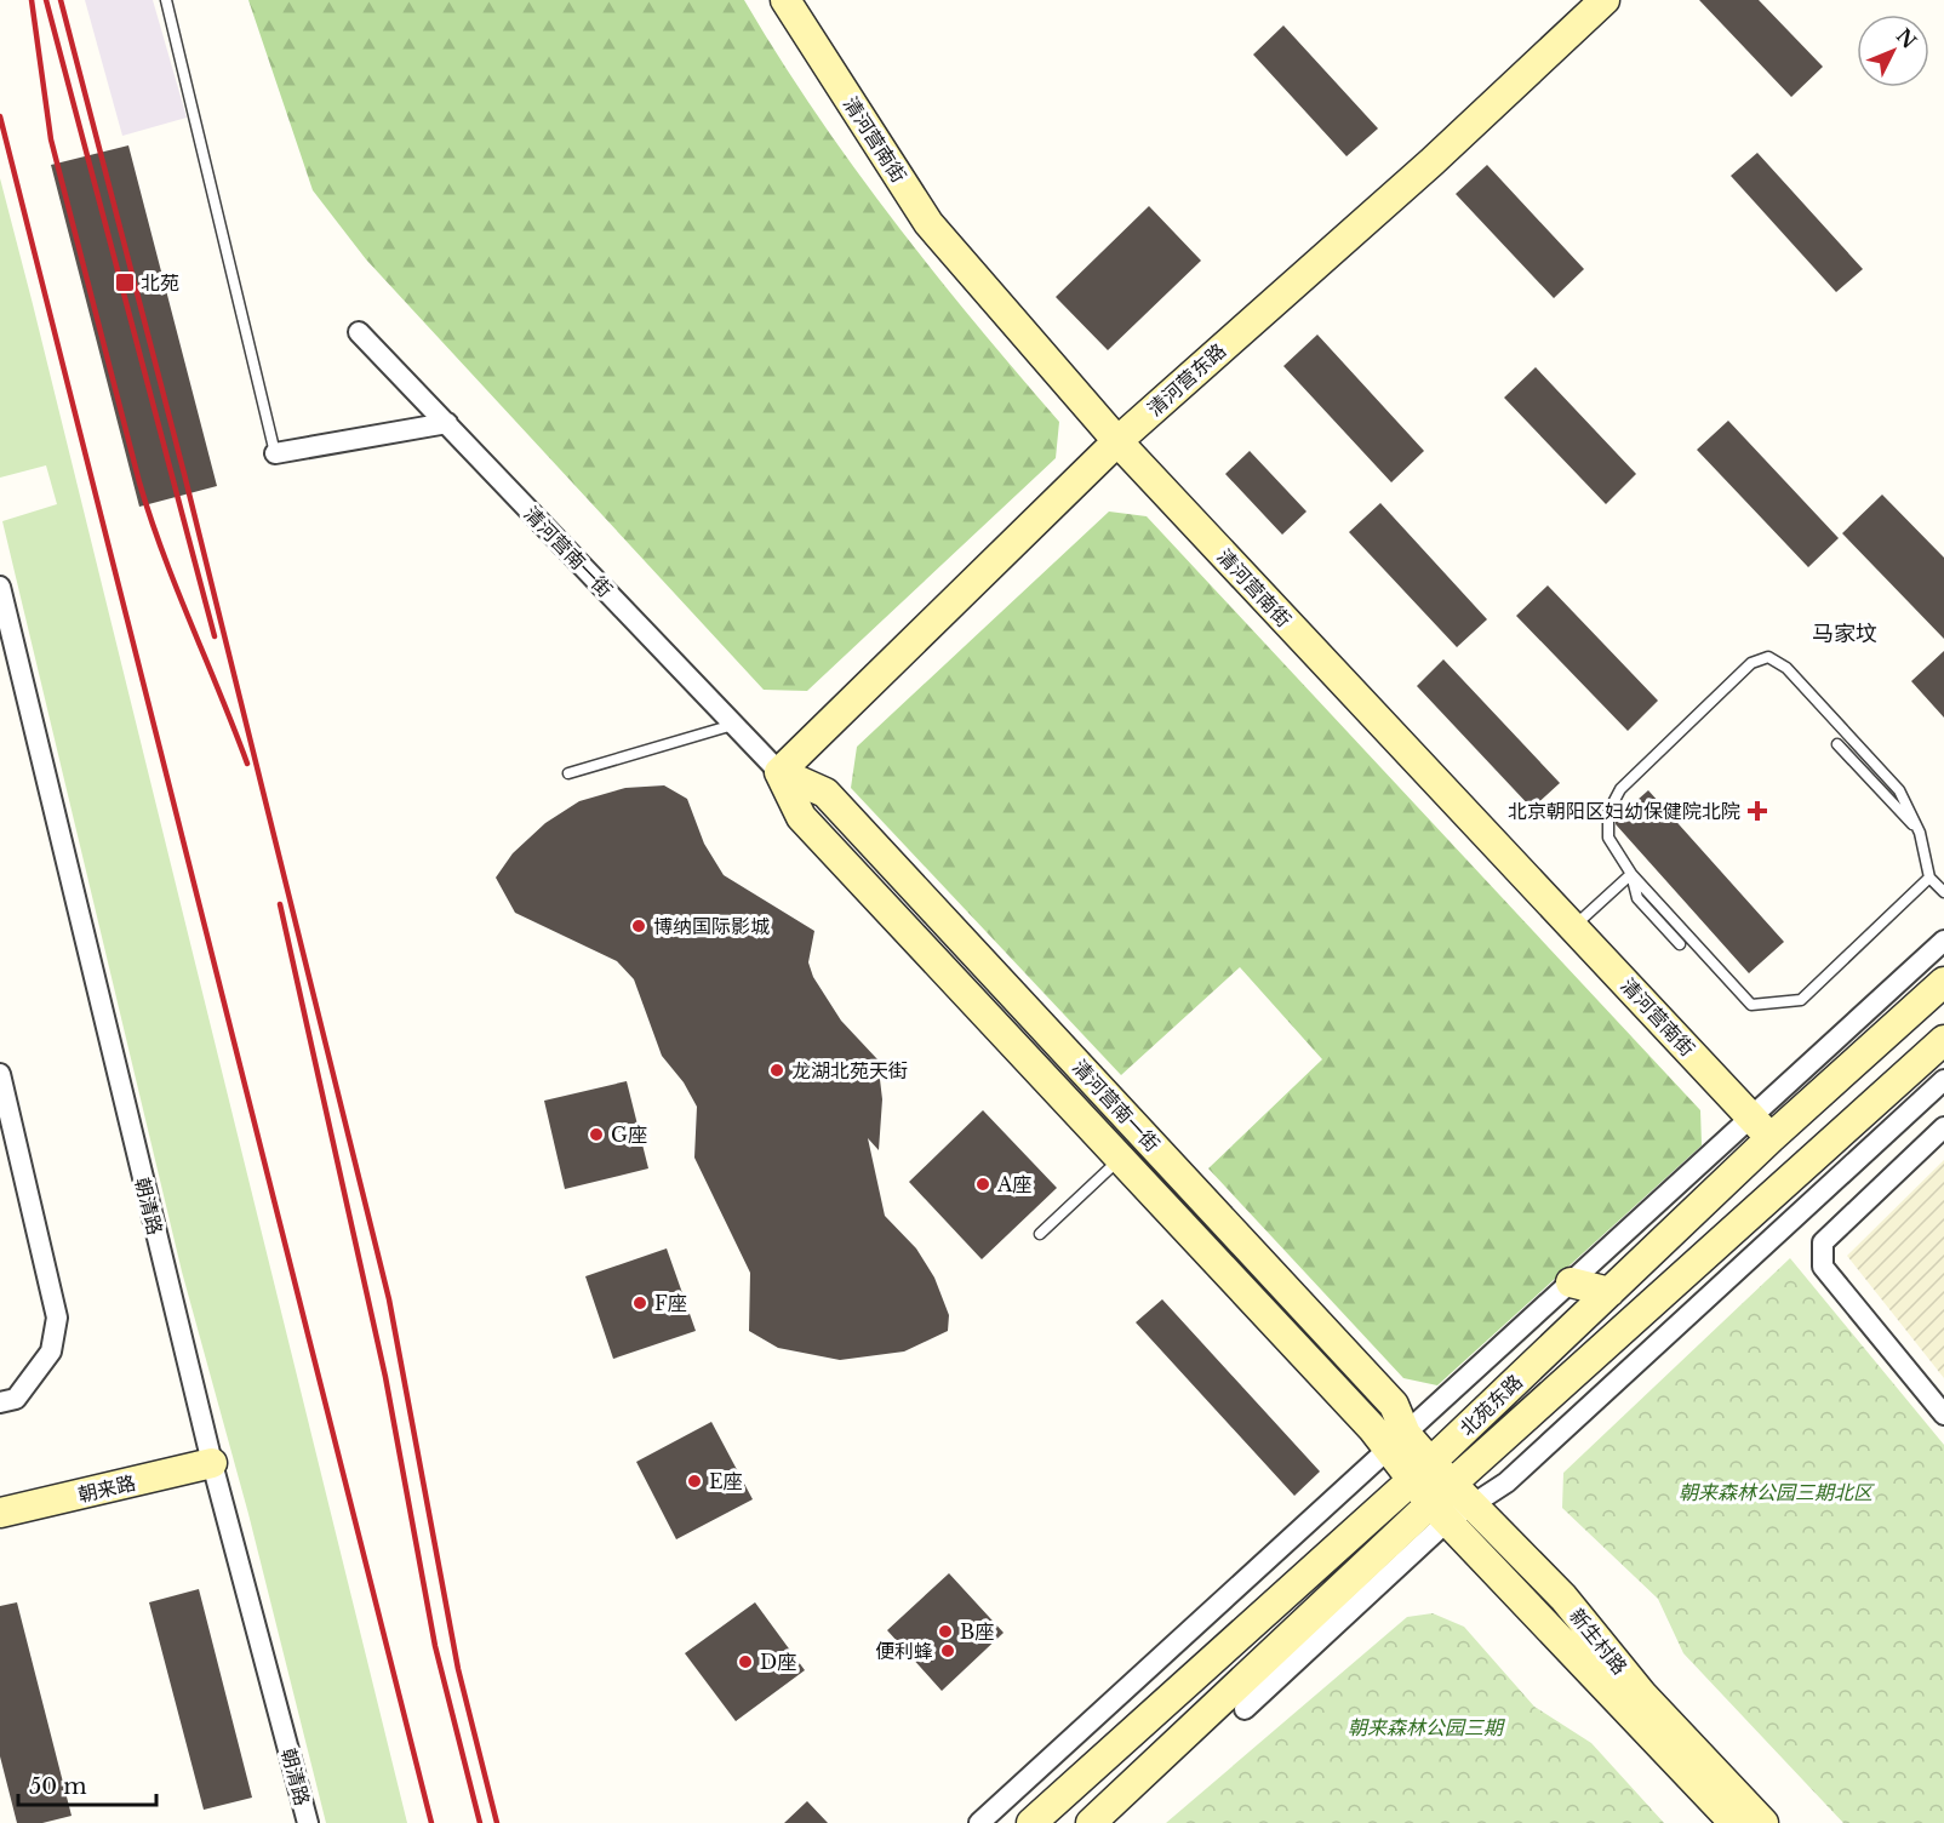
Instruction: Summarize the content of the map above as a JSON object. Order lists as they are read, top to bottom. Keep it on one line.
{"streets":{"street":["清河营南街","清河营东路","清河营南一街","朝清路","北苑东路","朝来路","新生村路"]},"crossings":[["清河营南街","清河营东路"],["清河营南街","北苑东路"],["清河营东路","清河营南一街"],["清河营南一街","北苑东路"],["清河营南一街","新生村路"],["朝清路","朝来路"],["北苑东路","新生村路"]],"districts":["马家坟"],"parks":["朝来森林公园三期北区","朝来森林公园三期"],"places":{"transit":["北苑"],"health":["北京朝阳区妇幼保健院北院"],"other":["博纳国际影城","龙湖北苑天街","G座","A座","F座","E座","B座","便利蜂","D座"]},"scale_bar":"50 m","north":"top right"}
